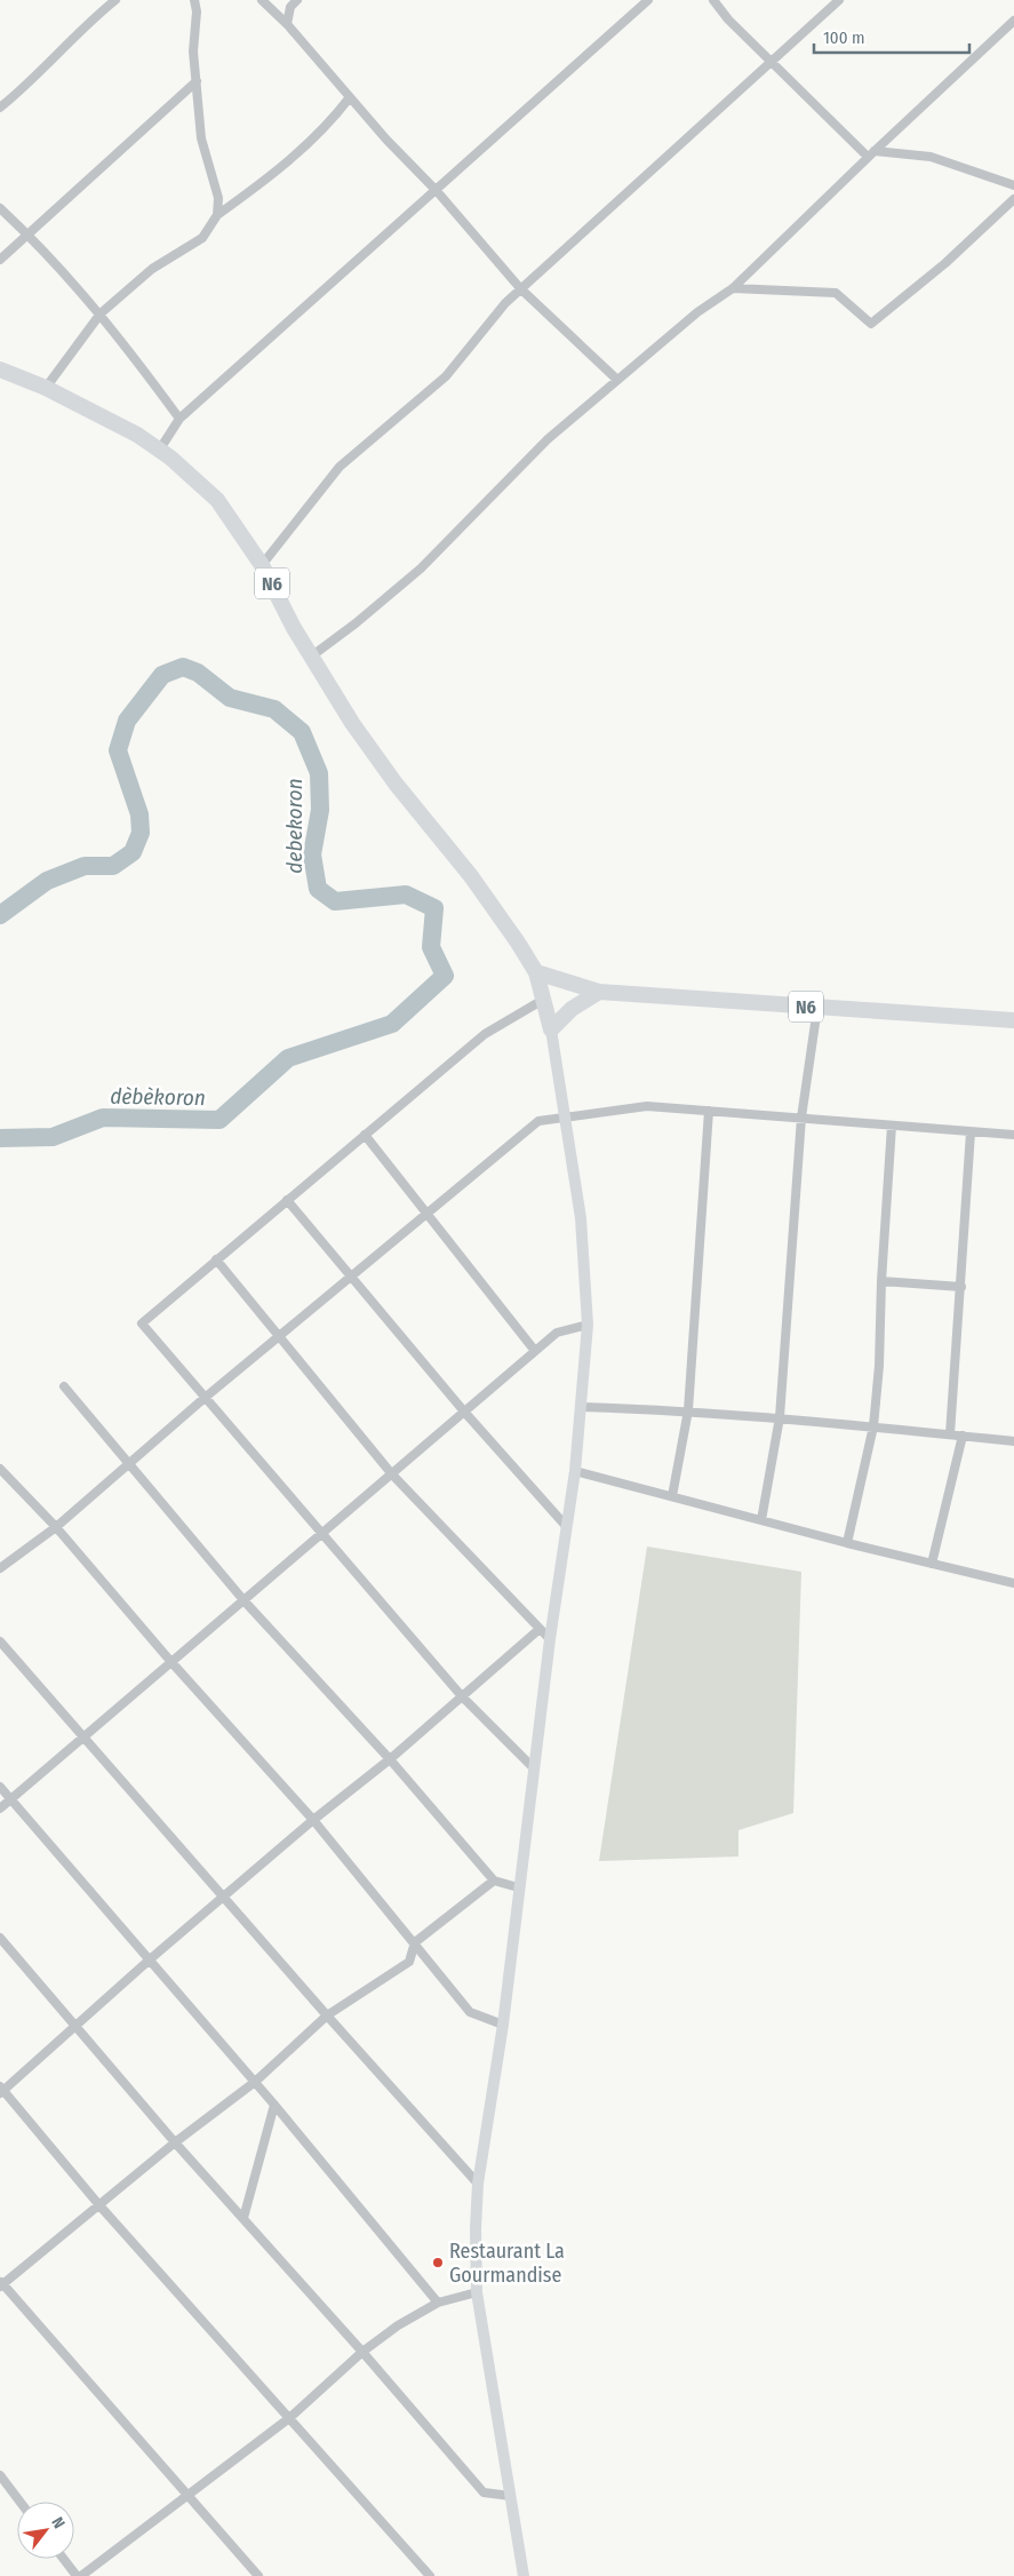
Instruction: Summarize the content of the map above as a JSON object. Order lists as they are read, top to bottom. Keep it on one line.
{"streets":{"highway":["N6"]},"water":["debekoron","dèbèkoron"],"places":["Restaurant La Gourmandise"],"scale_bar":"100 m","north":"top right"}
